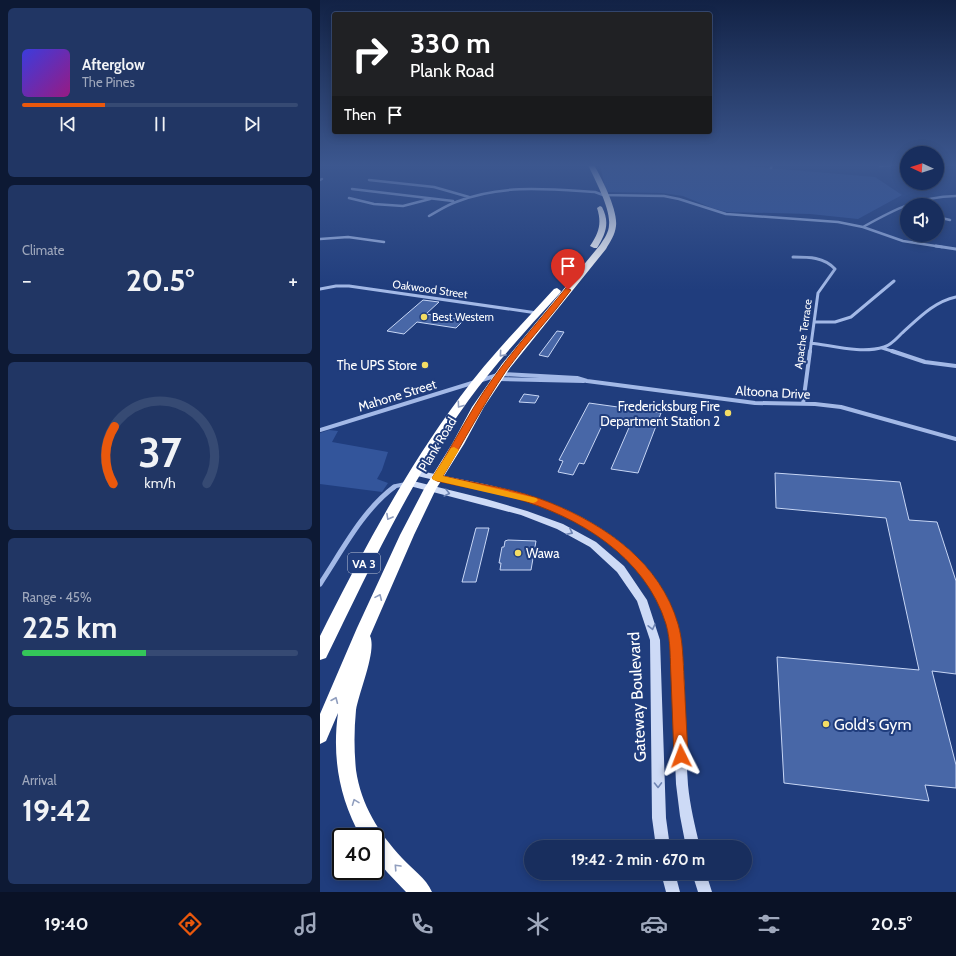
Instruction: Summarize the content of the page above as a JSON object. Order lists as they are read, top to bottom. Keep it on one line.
{"streets":{"highway":["Plank Road","VA 3"],"street":["Oakwood Street","Apache Terrace","Altoona Drive","Mahone Street","Gateway Boulevard"]},"crossings":[["Oakwood Street","Plank Road"],["Apache Terrace","Altoona Drive"],["Altoona Drive","Mahone Street"],["Altoona Drive","Plank Road"],["Mahone Street","Plank Road"],["Plank Road","Gateway Boulevard"]],"one_way":["Gateway Boulevard"],"places":["Best Western","The UPS Store","Fredericksburg Fire Department Station 2","Wawa","Gold's Gym"],"north":"left","page":{"turn":["330 m","Plank Road"],"song":["Afterglow","The Pines"],"then":"Then","tile":["Climate",["Range · 45%","225 km"],["Arrival","19:42"]],"heat":["−","20.5°","+"],"limit":"40","trip":"19:42 · 2 min · 670 m","tabs":["19:40","20.5°"],"gauge":["37","km/h"]}}
